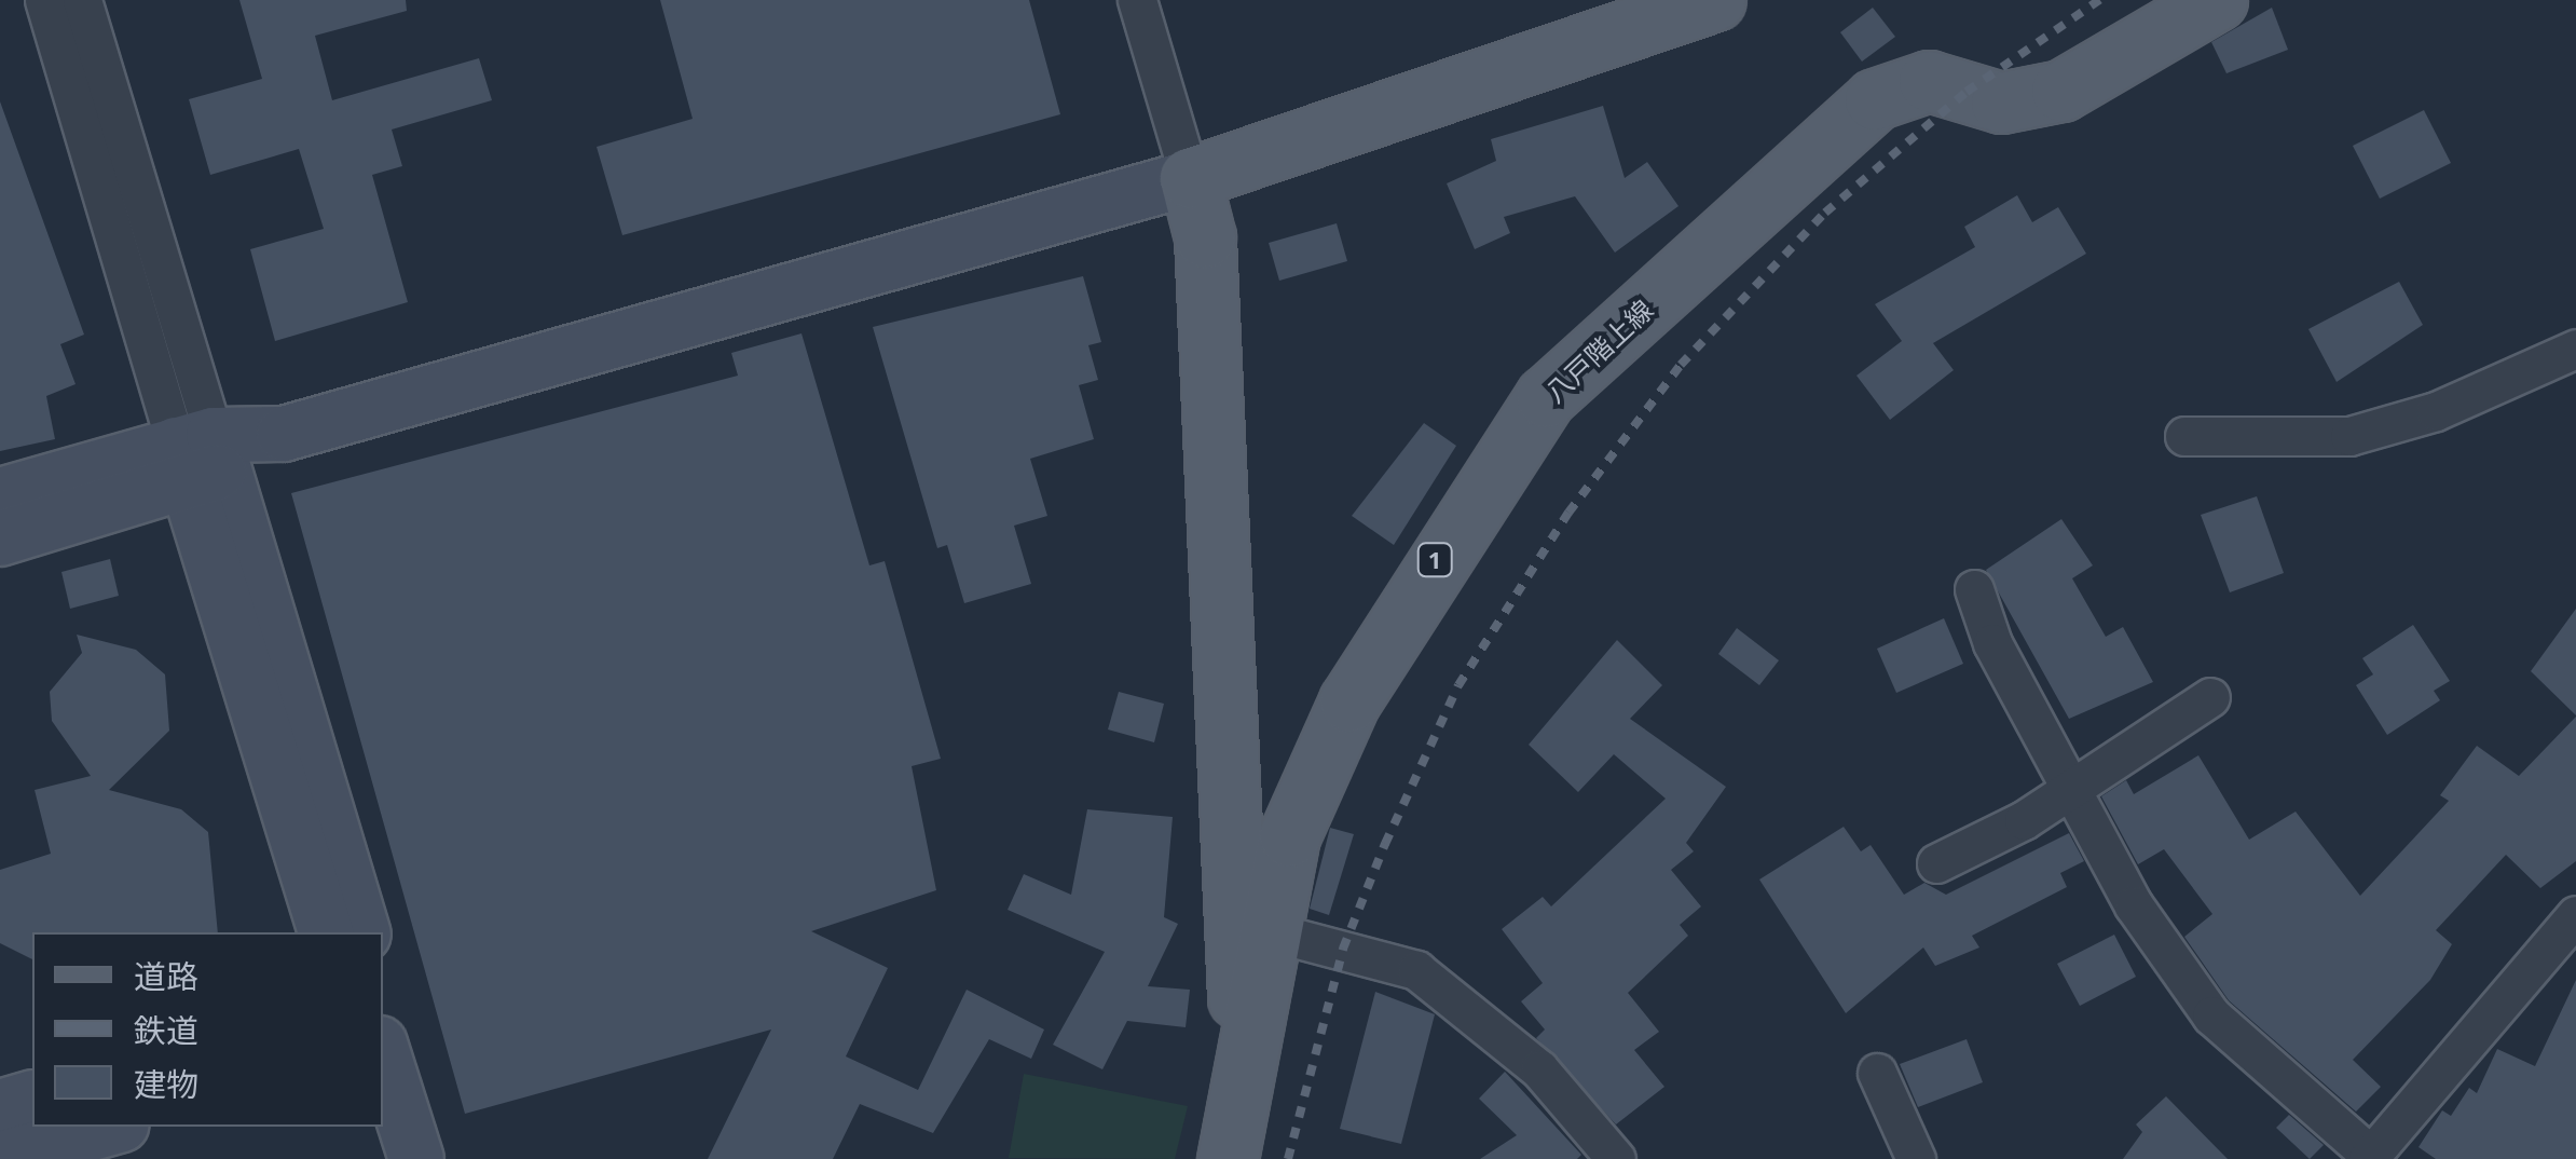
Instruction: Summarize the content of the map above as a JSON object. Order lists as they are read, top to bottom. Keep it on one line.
{"streets":{"main road":["八戸階上線","1"]},"legend":["道路","鉄道","建物"]}
